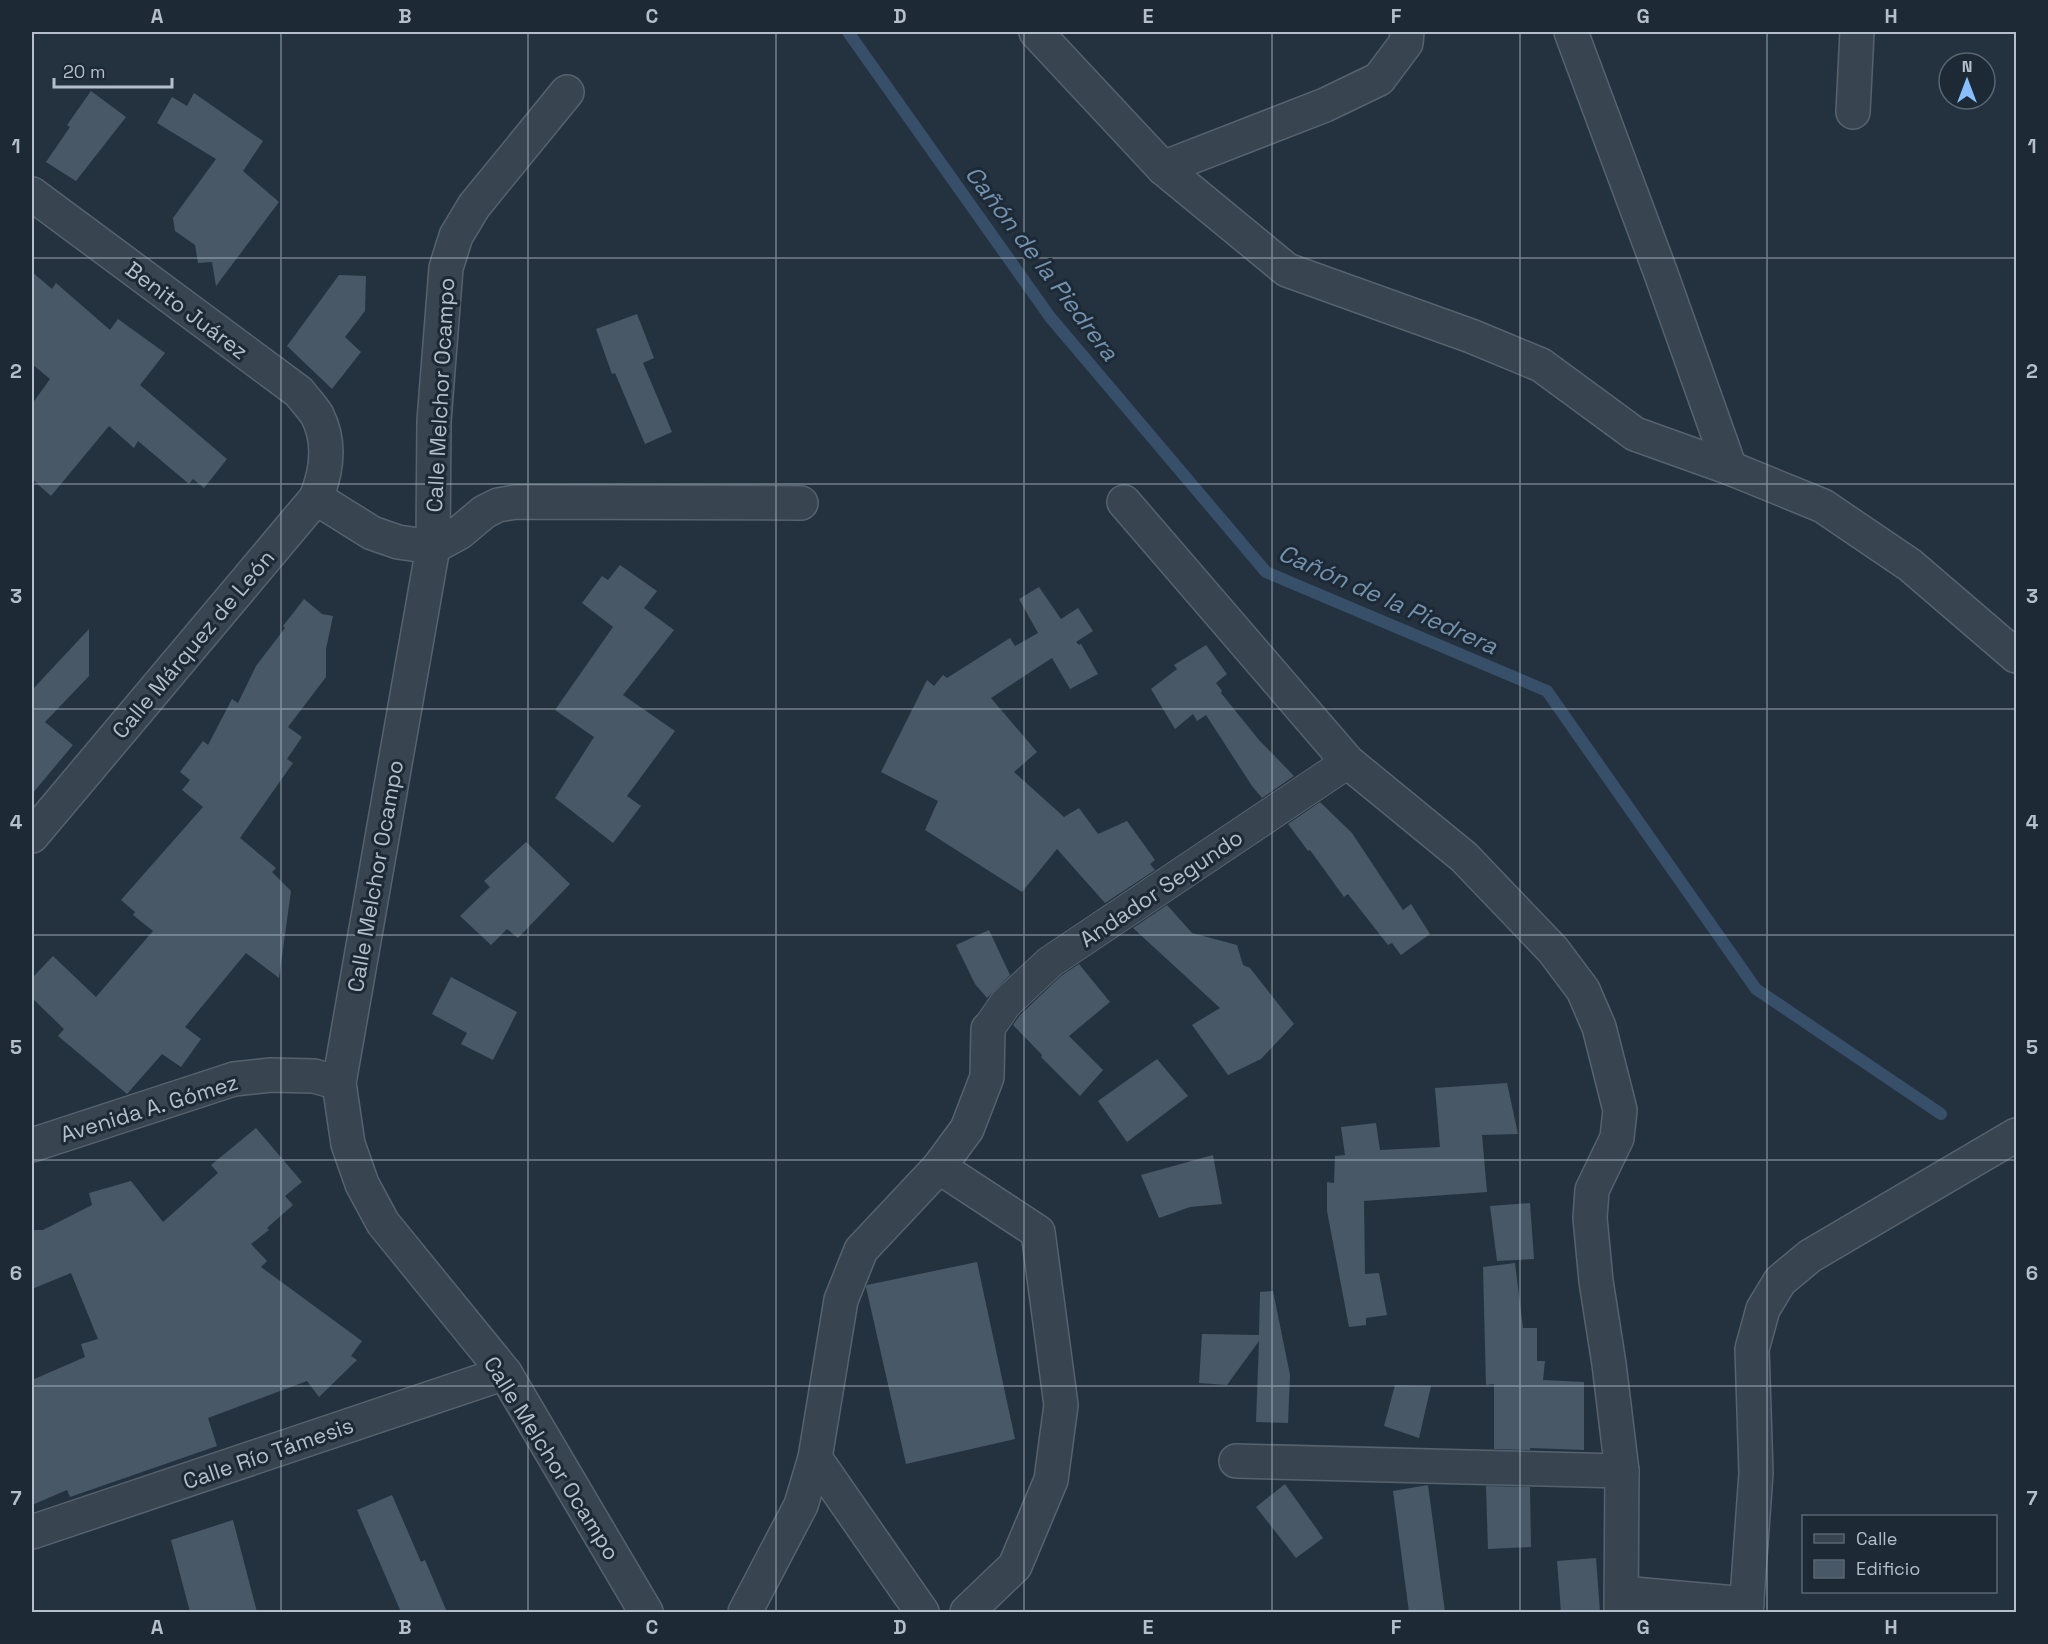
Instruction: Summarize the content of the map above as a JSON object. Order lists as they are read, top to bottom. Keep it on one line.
{"streets":{"street":["Benito Juárez","Calle Melchor Ocampo","Calle Márquez de León","Andador Segundo","Avenida A. Gómez","Calle Río Támesis"]},"crossings":[["Benito Juárez","Calle Márquez de León"],["Calle Melchor Ocampo","Avenida A. Gómez"],["Calle Melchor Ocampo","Calle Río Támesis"]],"water":["Cañón de la Piedrera"],"legend":["Calle","Edificio"],"scale_bar":"20 m","north":"top","grid":{"columns":["A","B","C","D","E","F","G","H"],"rows":["1","2","3","4","5","6","7"]}}
